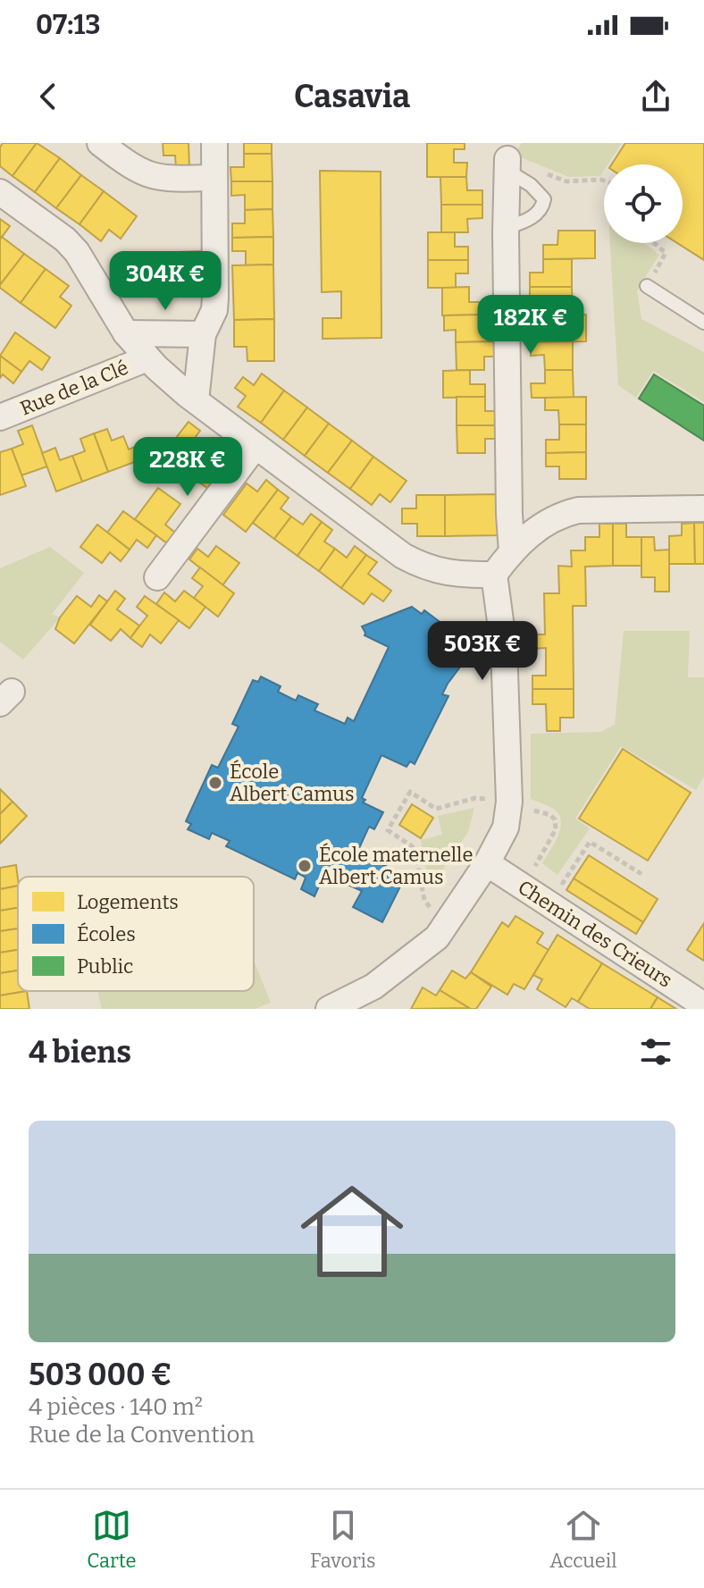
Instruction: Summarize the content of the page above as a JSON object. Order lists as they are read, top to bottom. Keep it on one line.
{"streets":{"street":["Rue de la Clé","Chemin des Crieurs"]},"places":["École Albert Camus","École maternelle Albert Camus"],"legend":["Logements","Écoles","Public"],"page":{"status":"07:13","header":"Casavia","price":["304K €","182K €","228K €","503K €"],"heading":"4 biens","list":[{"name":"503 000 €","note":"4 pièces · 140 m² · Rue de la Convention"}],"tabs":["Carte","Favoris","Accueil"]}}
